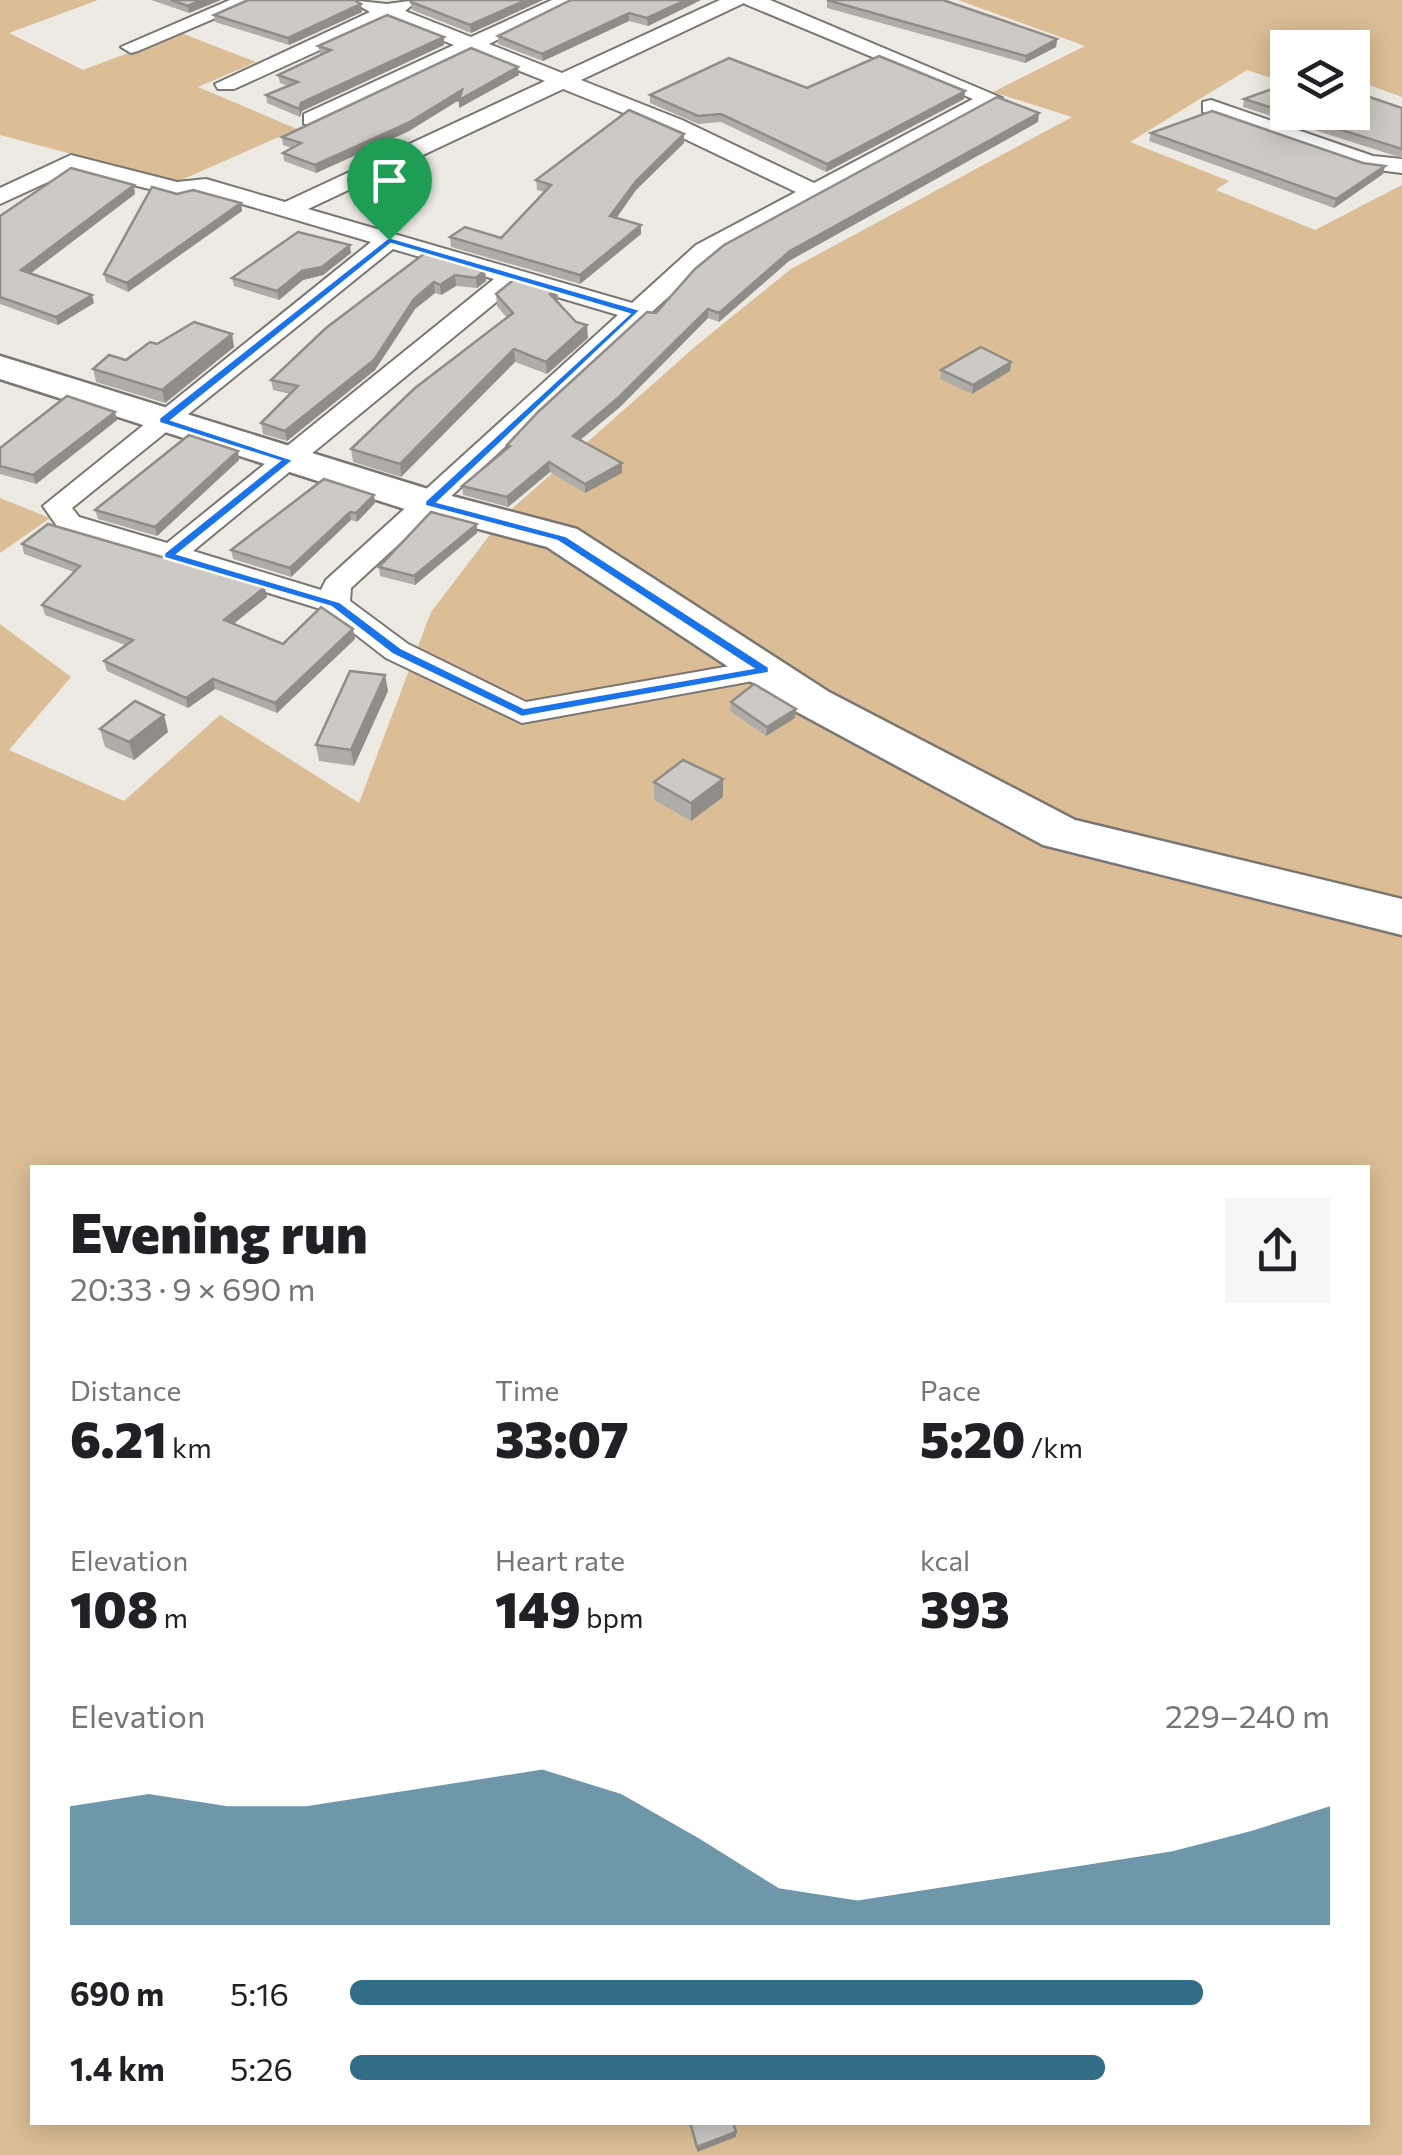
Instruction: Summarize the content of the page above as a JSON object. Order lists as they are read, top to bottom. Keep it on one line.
{"page":{"heading":["Evening run","20:33 · 9 × 690 m"],"stats":[["Distance","6.21 km"],["Time","33:07"],["Pace","5:20 /km"],["Elevation","108 m"],["Heart rate","149 bpm"],["kcal","393"]],"chart":["Elevation","229–240 m"],"list":[{"name":"690 m","note":"5:16"},{"name":"1.4 km","note":"5:26"}]}}
